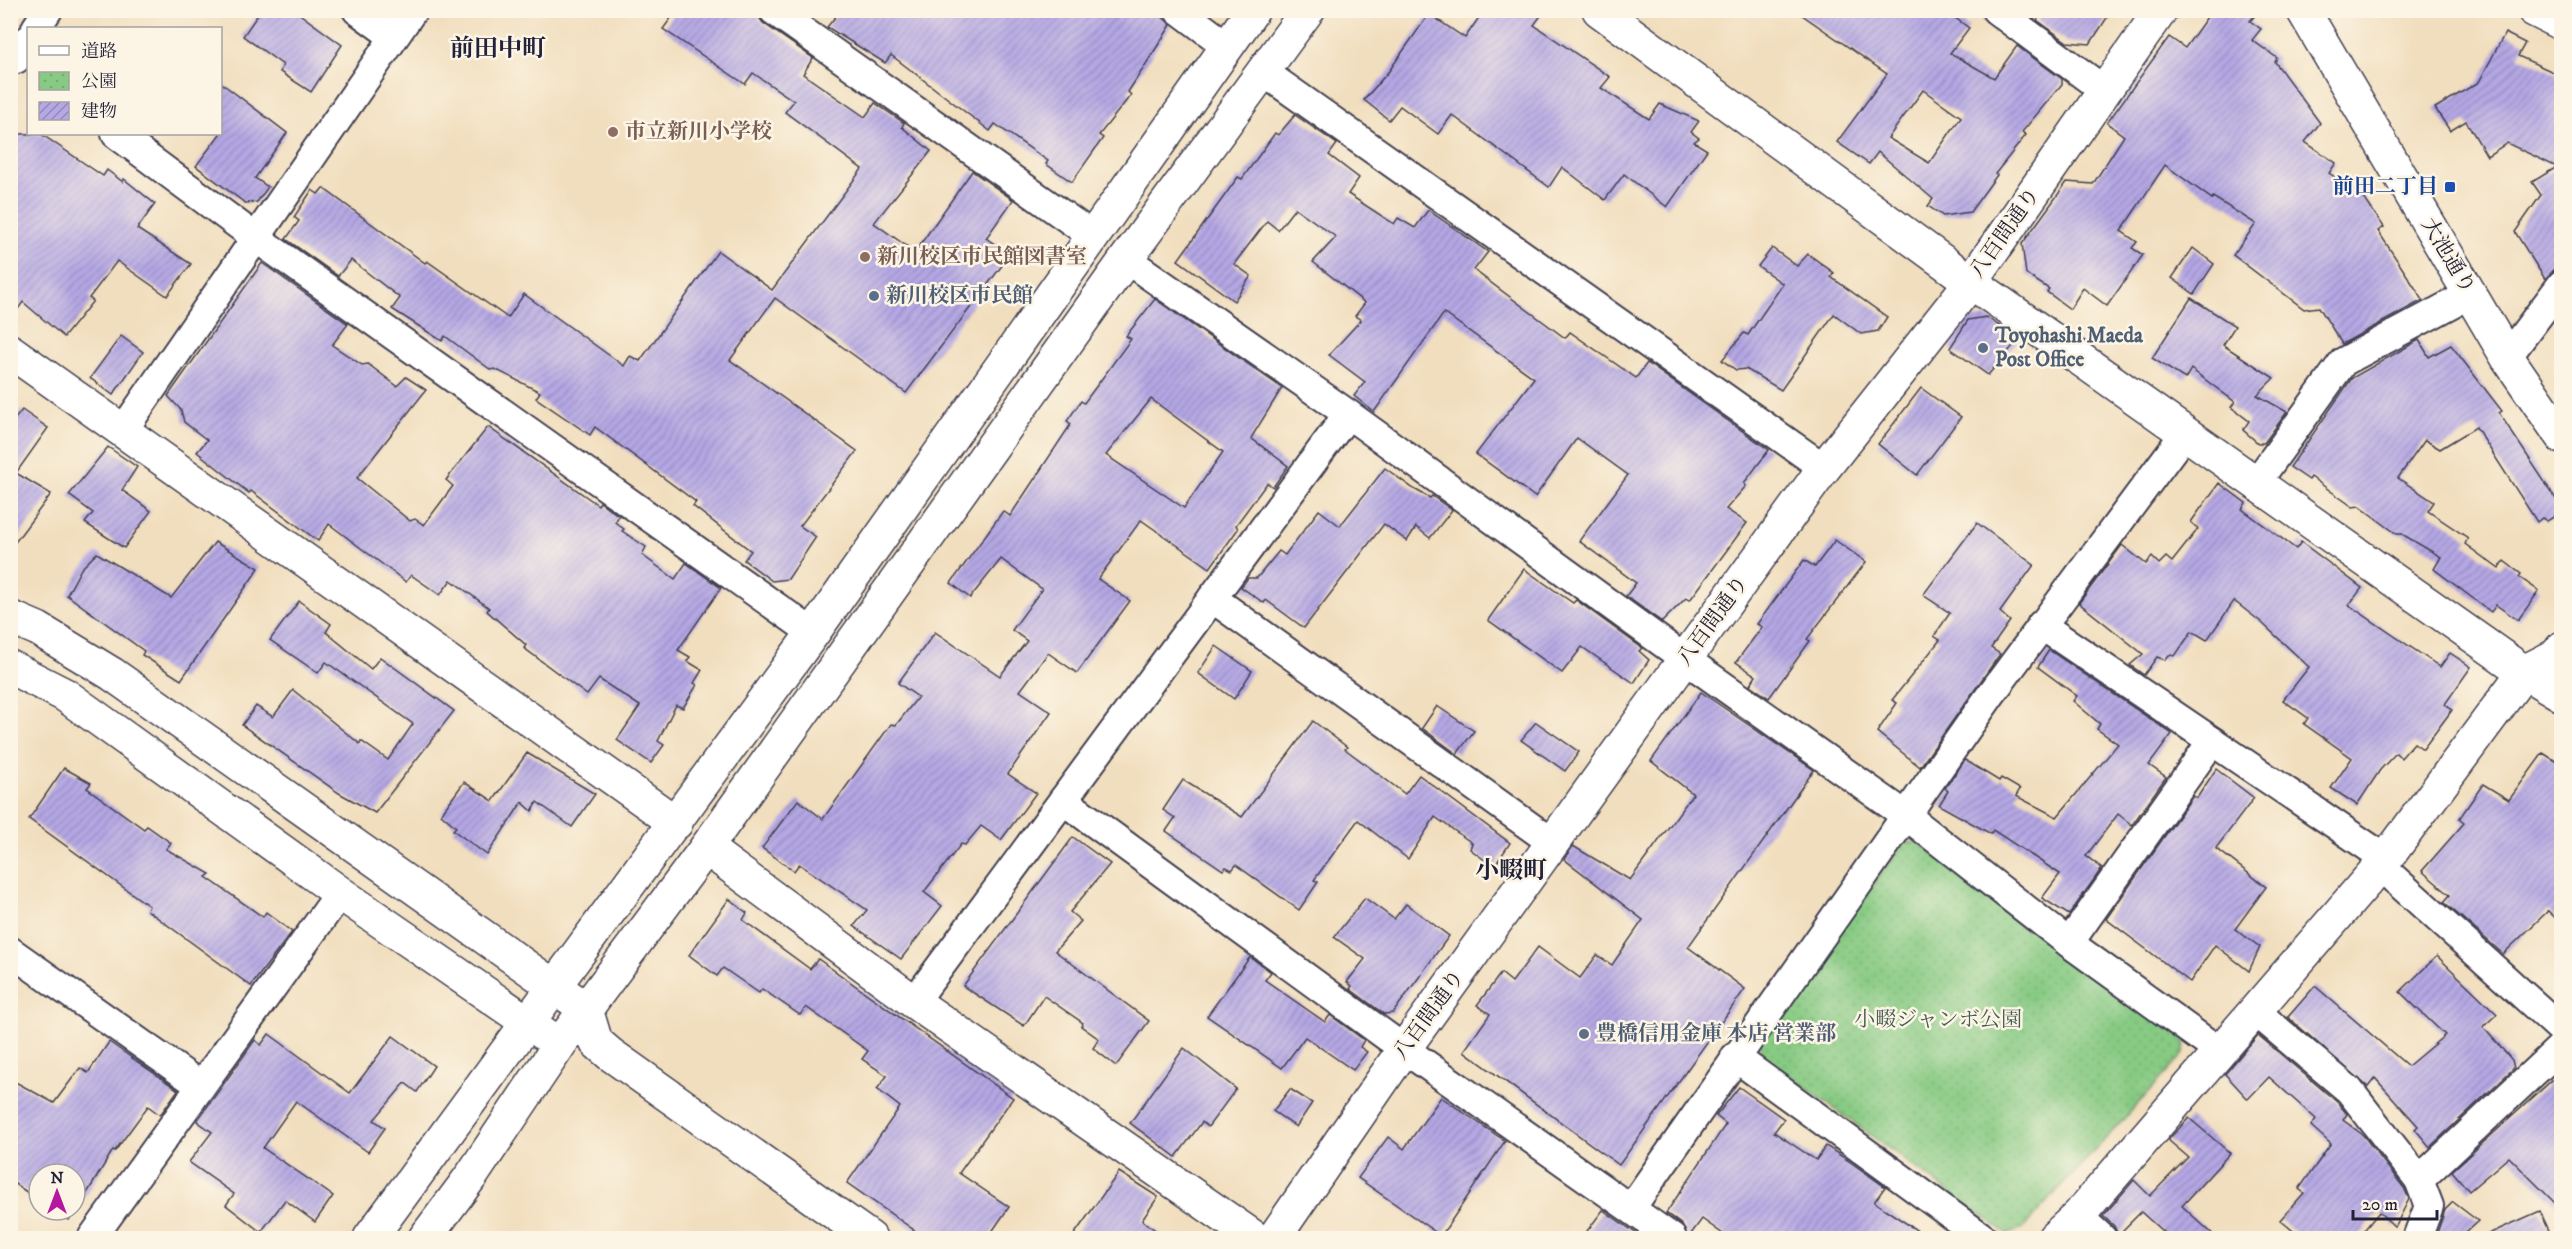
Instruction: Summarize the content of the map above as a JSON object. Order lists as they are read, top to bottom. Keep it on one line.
{"streets":{"street":["八百間通り","大池通り"]},"districts":["前田中町","小畷町"],"parks":["小畷ジャンボ公園"],"places":{"other":["市立新川小学校","新川校区市民館図書室","新川校区市民館","Toyohashi Maeda Post Office","豊橋信用金庫 本店 営業部"],"transit":["前田二丁目"]},"legend":["道路","公園","建物"],"scale_bar":"20 m","north":"top"}
